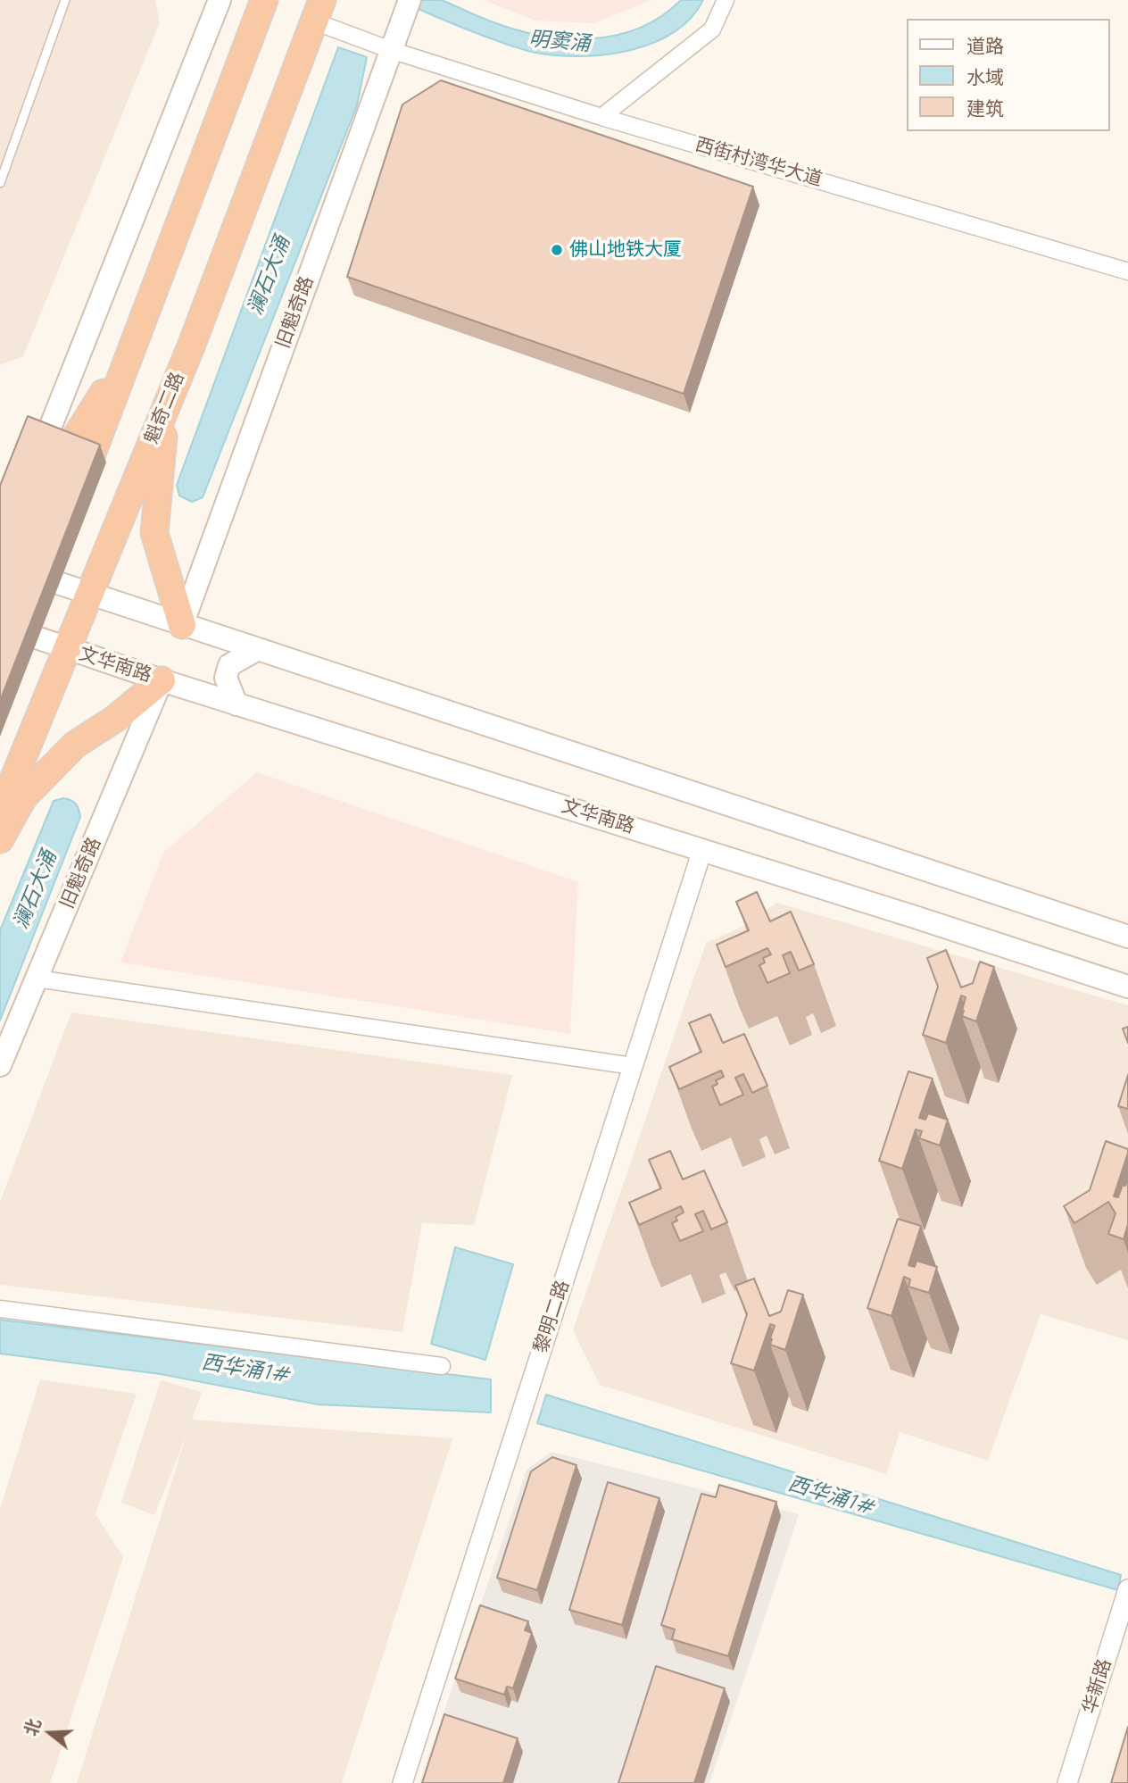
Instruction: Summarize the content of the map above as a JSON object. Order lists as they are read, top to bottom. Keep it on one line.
{"streets":{"highway":["魁奇二路"],"main road":["旧魁奇路","文华南路"],"street":["西街村湾华大道","黎明二路","华新路"]},"crossings":[["西街村湾华大道","旧魁奇路"],["西街村湾华大道","魁奇二路"],["旧魁奇路","文华南路"],["魁奇二路","文华南路"],["文华南路","黎明二路"]],"water":["明窦涌","澜石大涌","西华涌1#"],"places":["佛山地铁大厦"],"legend":["道路","水域","建筑"],"north":"left"}
